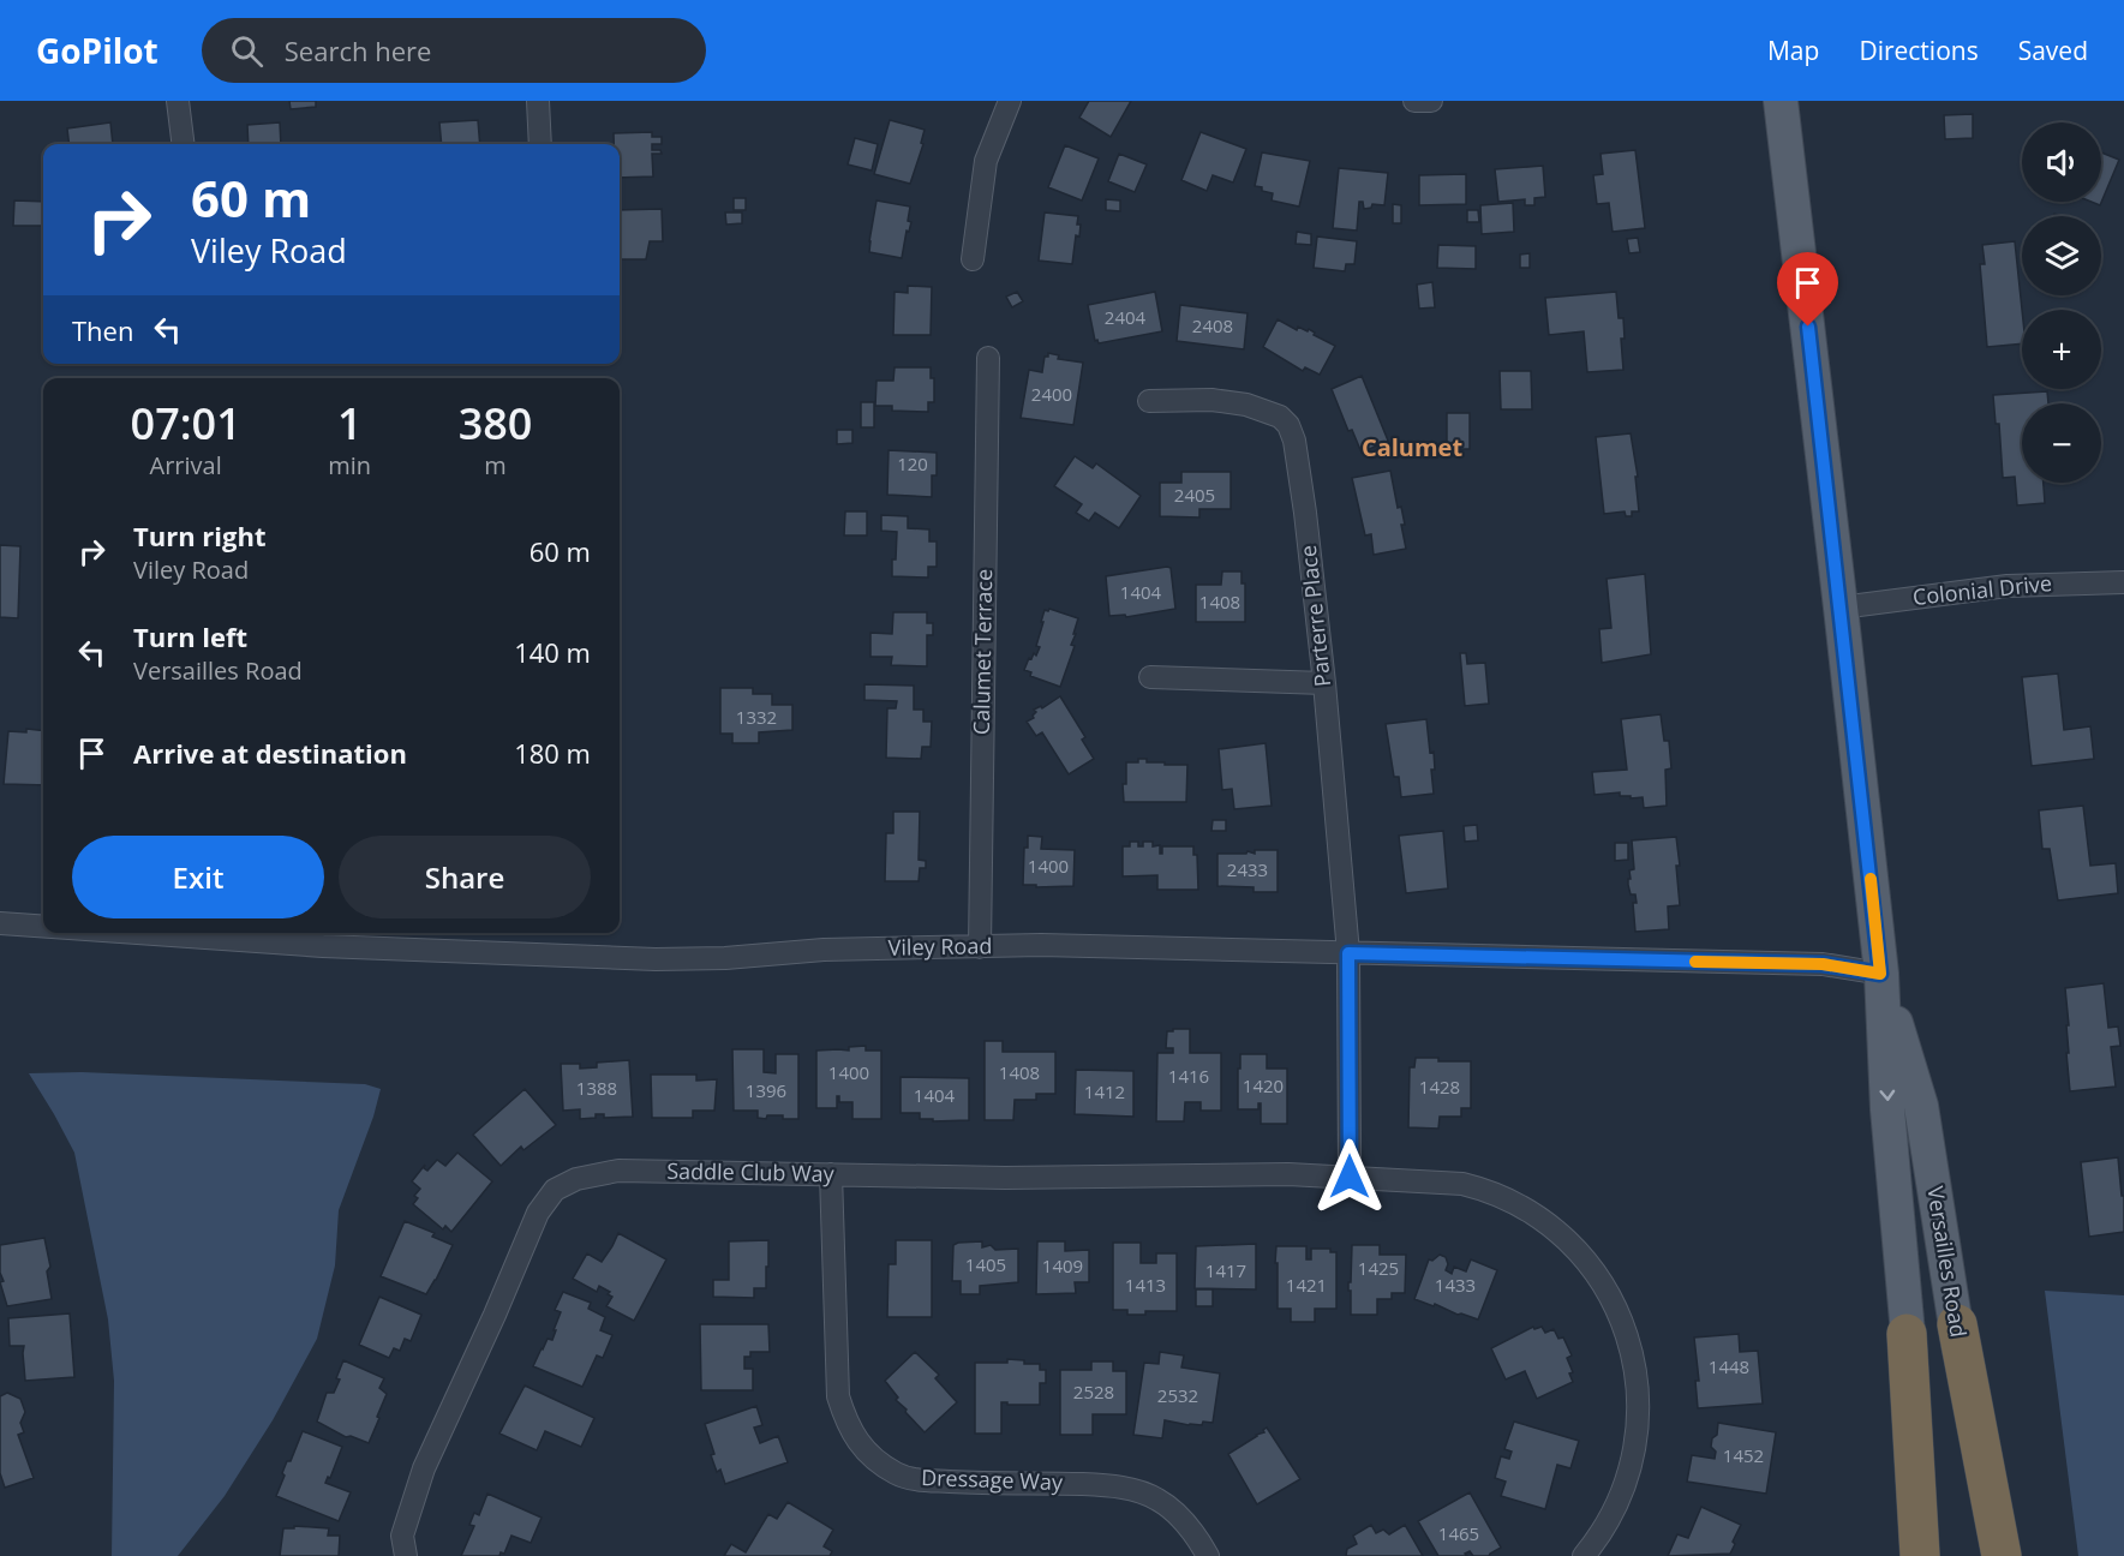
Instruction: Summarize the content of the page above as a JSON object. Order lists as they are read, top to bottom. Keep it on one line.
{"streets":{"main road":["Versailles Road"],"street":["Colonial Drive","Parterre Place","Calumet Terrace","Viley Road","Saddle Club Way","Dressage Way"]},"crossings":[["Colonial Drive","Versailles Road"],["Parterre Place","Viley Road"],["Calumet Terrace","Viley Road"],["Viley Road","Versailles Road"],["Saddle Club Way","Dressage Way"]],"districts":["Calumet"],"house_numbers":["2404","2408","2400","120","2405","1404","1408","1332","1400","2433","1400","1408","1416","1420","1428","1388","1396","1412","1404","1405","1409","1425","1417","1413","1421","1433","1448","2528","2532","1452","1465"],"page":{"header":"GoPilot","search":"Search here","nav":["Map","Directions","Saved"],"map_buttons":["+","−"],"turn":["60 m","Viley Road"],"then":"Then","eta":["07:01","Arrival","1","min","380","m"],"list":[{"name":"Turn right","note":"Viley Road","value":"60 m"},{"name":"Turn left","note":"Versailles Road","value":"140 m"},{"name":"Arrive at destination","value":"180 m"}],"buttons":["Exit","Share"]}}
